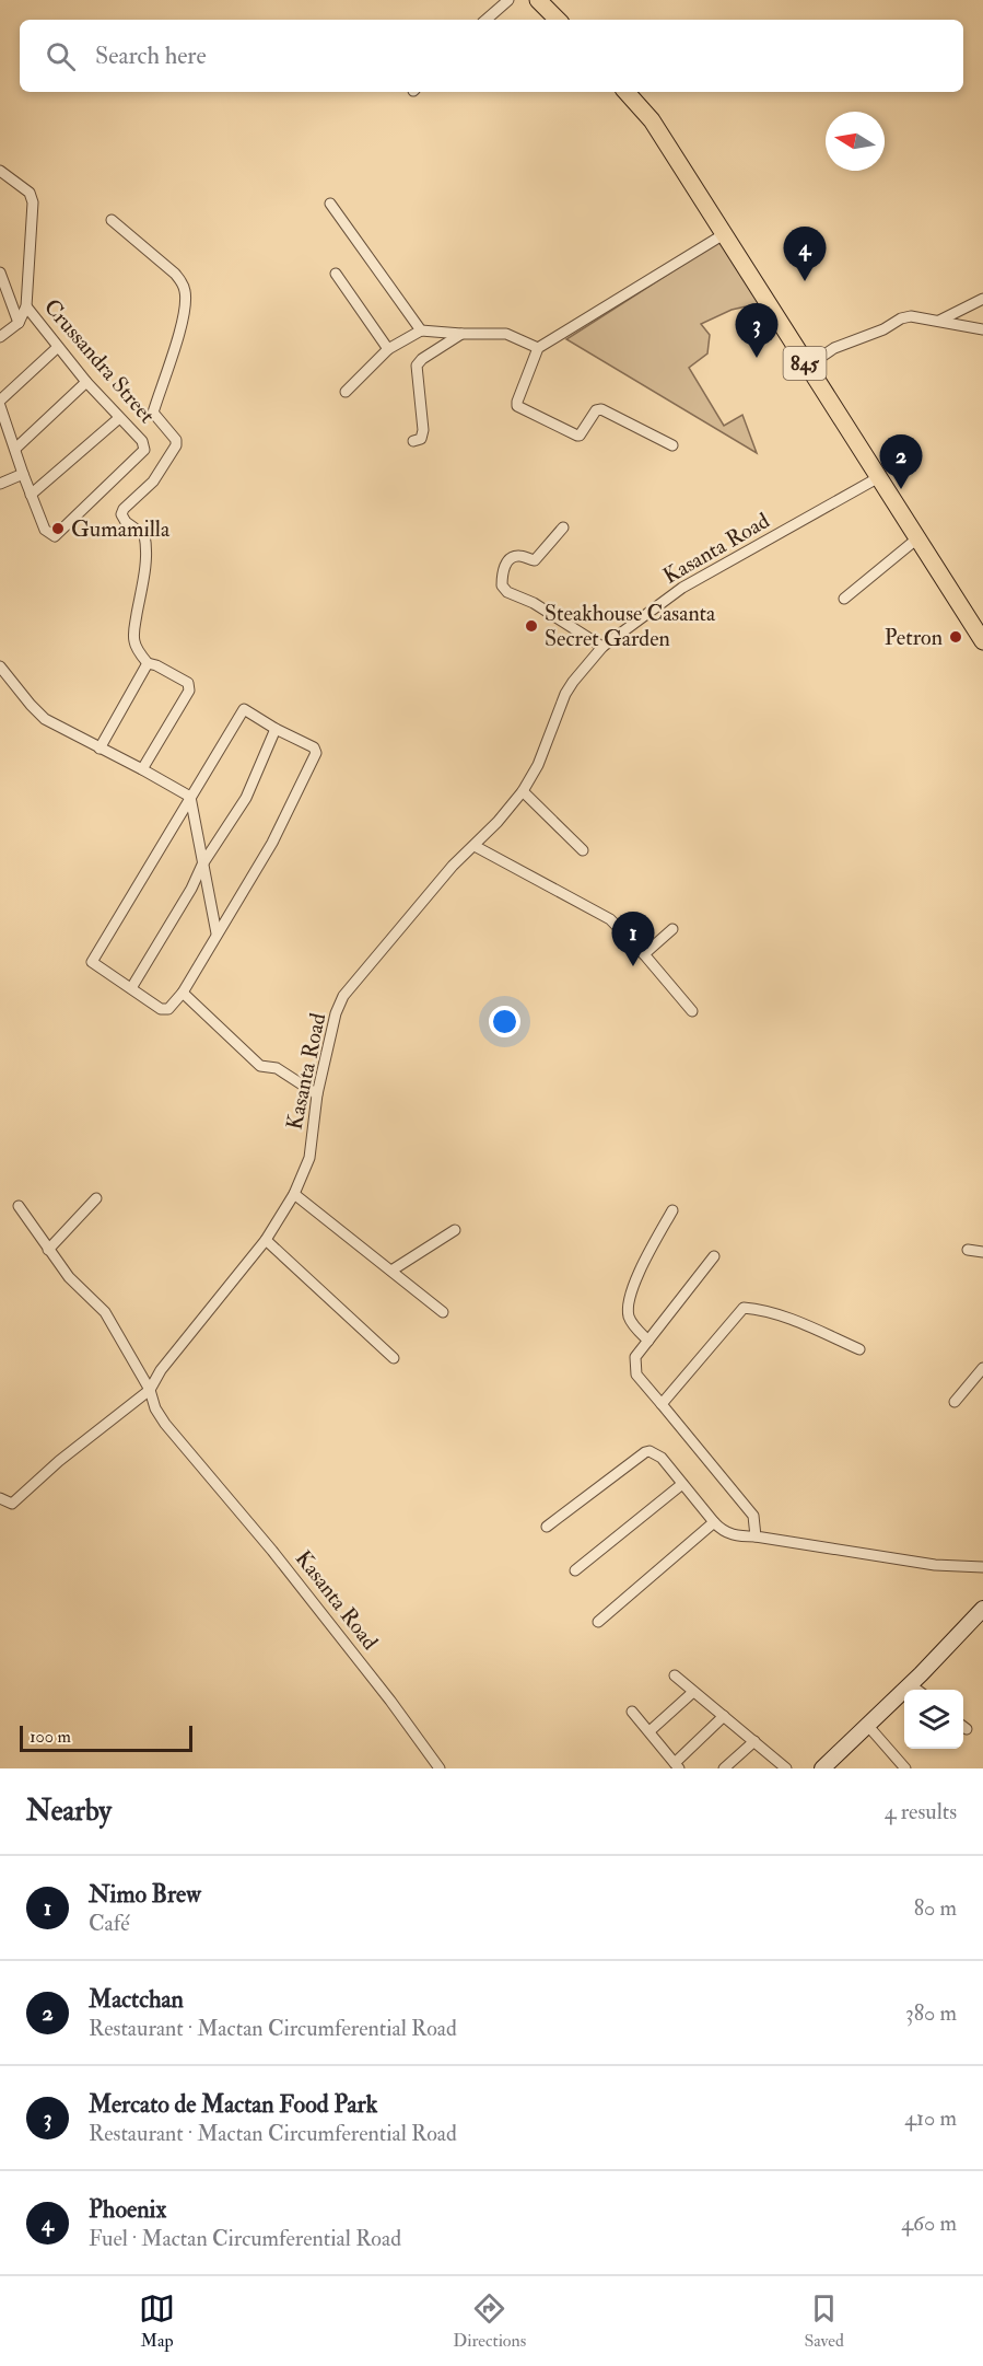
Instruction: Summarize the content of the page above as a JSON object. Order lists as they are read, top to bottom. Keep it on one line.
{"streets":{"main road":["845"],"street":["Crussandra Street","Kasanta Road"]},"crossings":[["845","Kasanta Road"]],"places":["Gumamilla","Steakhouse Casanta Secret Garden","Petron"],"scale_bar":"100 m","north":"left","page":{"search":"Search here","pins":["4","3","2","1"],"scale":"100 m","heading":["Nearby","4 results"],"list":[{"mark":"1","name":"Nimo Brew","note":"Café","value":"80 m"},{"mark":"2","name":"Mactchan","note":"Restaurant · Mactan Circumferential Road","value":"380 m"},{"mark":"3","name":"Mercato de Mactan Food Park","note":"Restaurant · Mactan Circumferential Road","value":"410 m"},{"mark":"4","name":"Phoenix","note":"Fuel · Mactan Circumferential Road","value":"460 m"}],"nav":["Map","Directions","Saved"]}}
